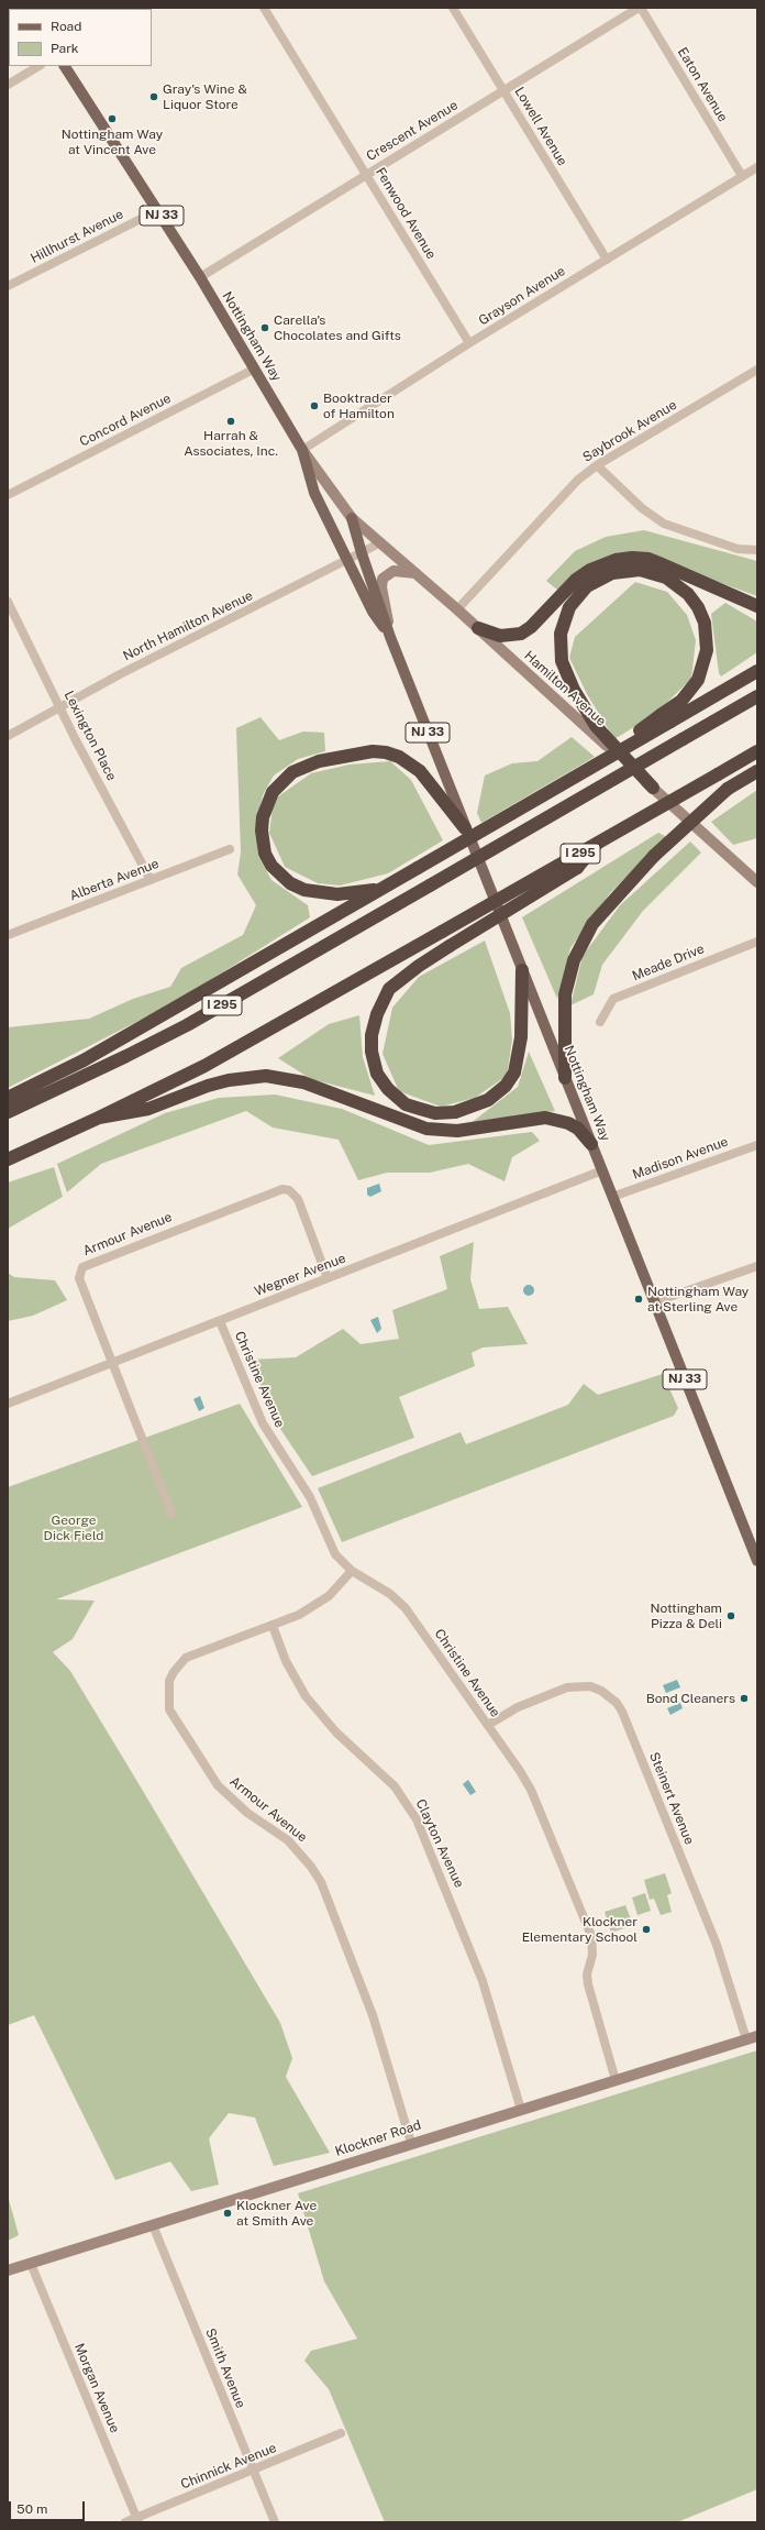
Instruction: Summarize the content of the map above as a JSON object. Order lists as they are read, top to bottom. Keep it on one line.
{"streets":{"highway":["I 295"],"main road":["NJ 33","Nottingham Way","Hamilton Avenue","Klockner Road"],"street":["Eaton Avenue","Lowell Avenue","Crescent Avenue","Fenwood Avenue","Hillhurst Avenue","Grayson Avenue","Concord Avenue","Saybrook Avenue","North Hamilton Avenue","Lexington Place","Alberta Avenue","Meade Drive","Madison Avenue","Armour Avenue","Wegner Avenue","Christine Avenue","Steinert Avenue","Clayton Avenue","Smith Avenue","Morgan Avenue","Chinnick Avenue"]},"crossings":[["Eaton Avenue","Crescent Avenue"],["Eaton Avenue","Grayson Avenue"],["Lowell Avenue","Crescent Avenue"],["Lowell Avenue","Grayson Avenue"],["Crescent Avenue","Fenwood Avenue"],["Crescent Avenue","Nottingham Way"],["Fenwood Avenue","Grayson Avenue"],["Hillhurst Avenue","Nottingham Way"],["Grayson Avenue","Nottingham Way"],["Grayson Avenue","Hamilton Avenue"],["Nottingham Way","Concord Avenue"],["Nottingham Way","North Hamilton Avenue"],["Nottingham Way","Hamilton Avenue"],["Nottingham Way","Madison Avenue"],["Nottingham Way","Wegner Avenue"],["Saybrook Avenue","Hamilton Avenue"],["North Hamilton Avenue","Hamilton Avenue"],["North Hamilton Avenue","Lexington Place"],["Hamilton Avenue","I 295"],["Lexington Place","Alberta Avenue"],["Armour Avenue","Wegner Avenue"],["Armour Avenue","Christine Avenue"],["Armour Avenue","Clayton Avenue"],["Armour Avenue","Klockner Road"],["Wegner Avenue","Christine Avenue"],["Christine Avenue","Steinert Avenue"],["Christine Avenue","Klockner Road"],["Steinert Avenue","Klockner Road"],["Clayton Avenue","Klockner Road"],["Klockner Road","Smith Avenue"],["Klockner Road","Morgan Avenue"],["Smith Avenue","Chinnick Avenue"],["Morgan Avenue","Chinnick Avenue"]],"parks":["George Dick Field"],"places":["Gray's Wine & Liquor Store","Nottingham Way at Vincent Ave","Carella's Chocolates and Gifts","Booktrader of Hamilton","Harrah & Associates, Inc.","Nottingham Way at Sterling Ave","Nottingham Pizza & Deli","Bond Cleaners","Klockner Elementary School","Klockner Ave at Smith Ave"],"legend":["Road","Park"],"scale_bar":"50 m"}
